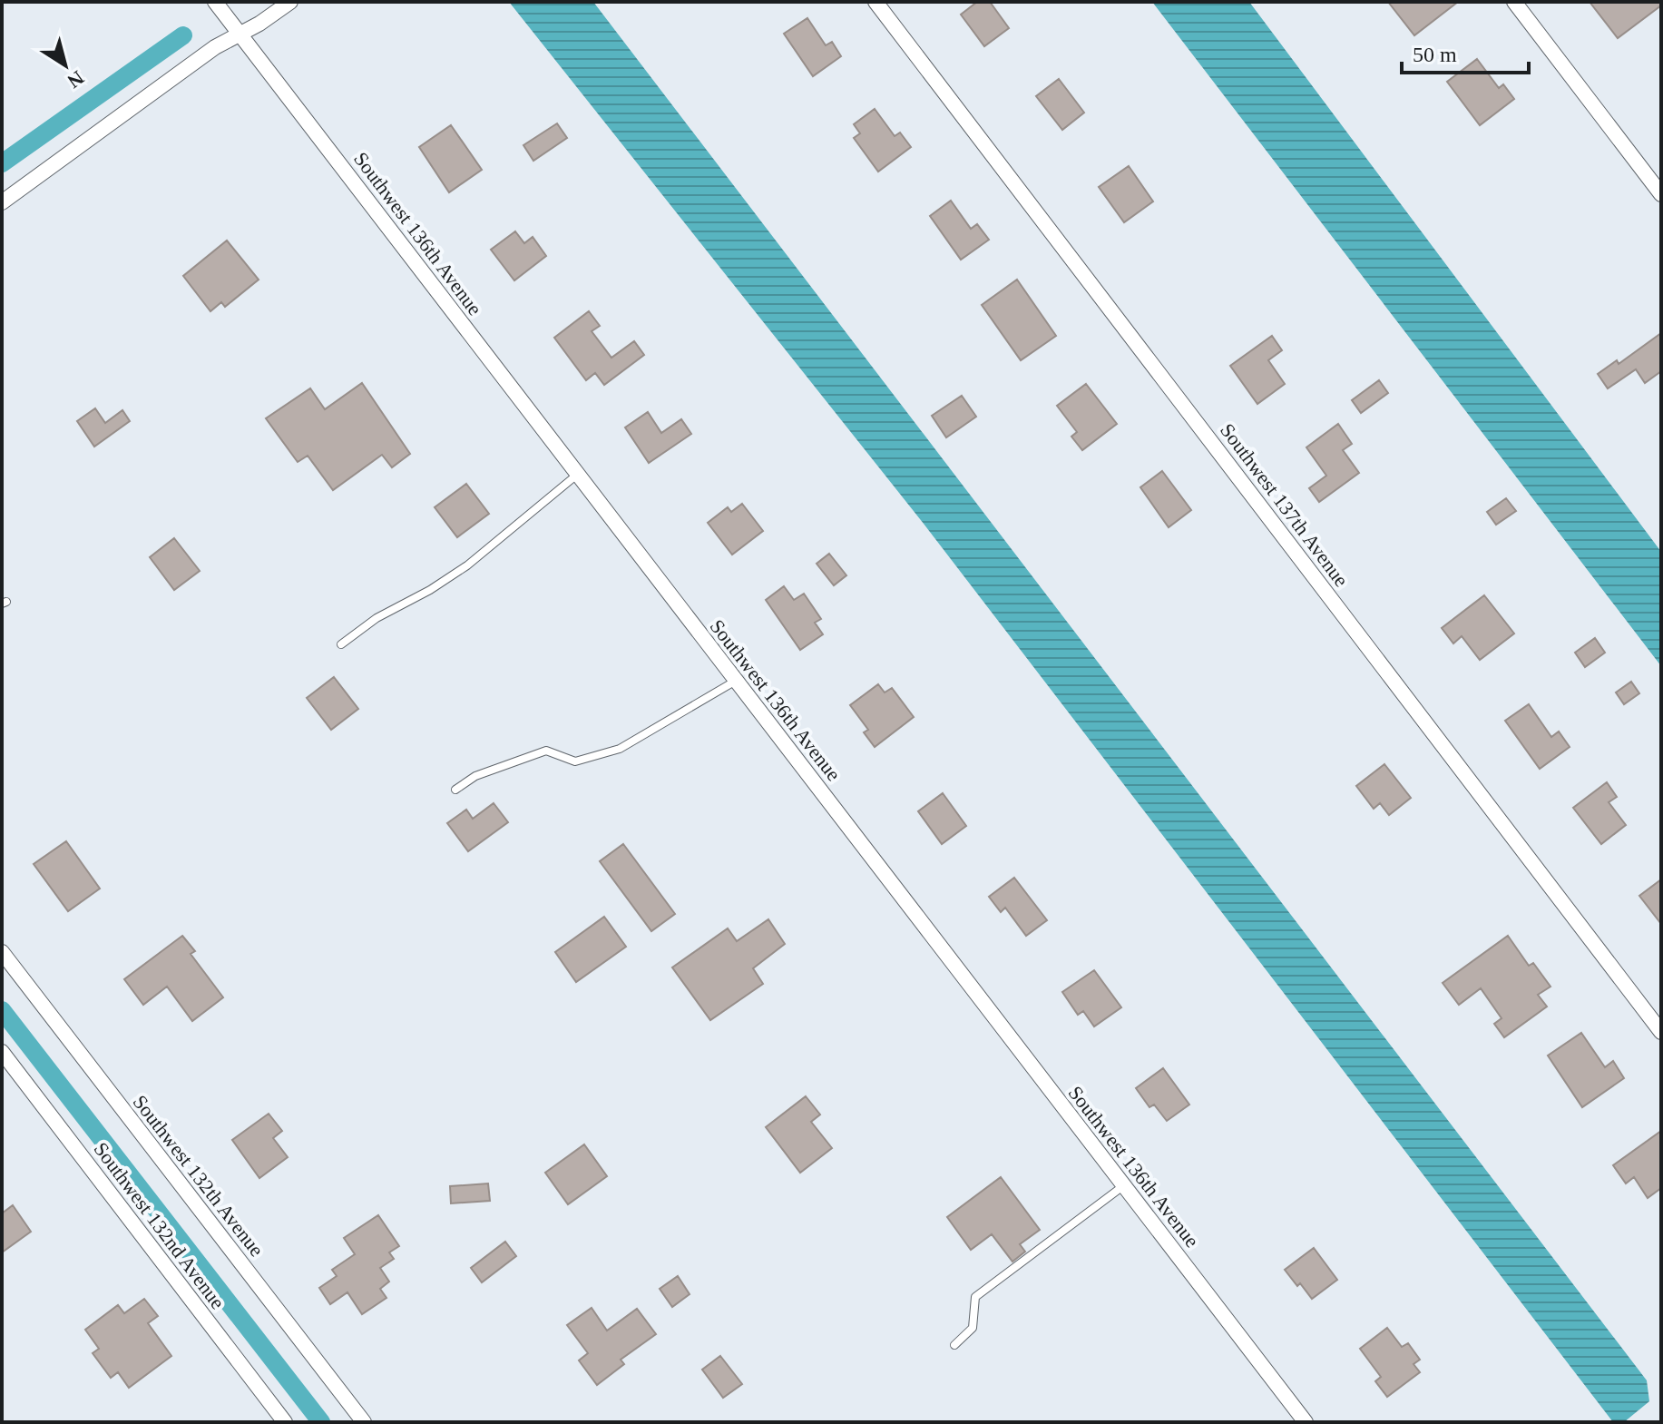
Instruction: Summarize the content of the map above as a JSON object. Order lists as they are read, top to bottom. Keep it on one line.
{"streets":{"street":["Southwest 136th Avenue","Southwest 137th Avenue","Southwest 132th Avenue","Southwest 132nd Avenue"]},"scale_bar":"50 m","north":"bottom right"}
